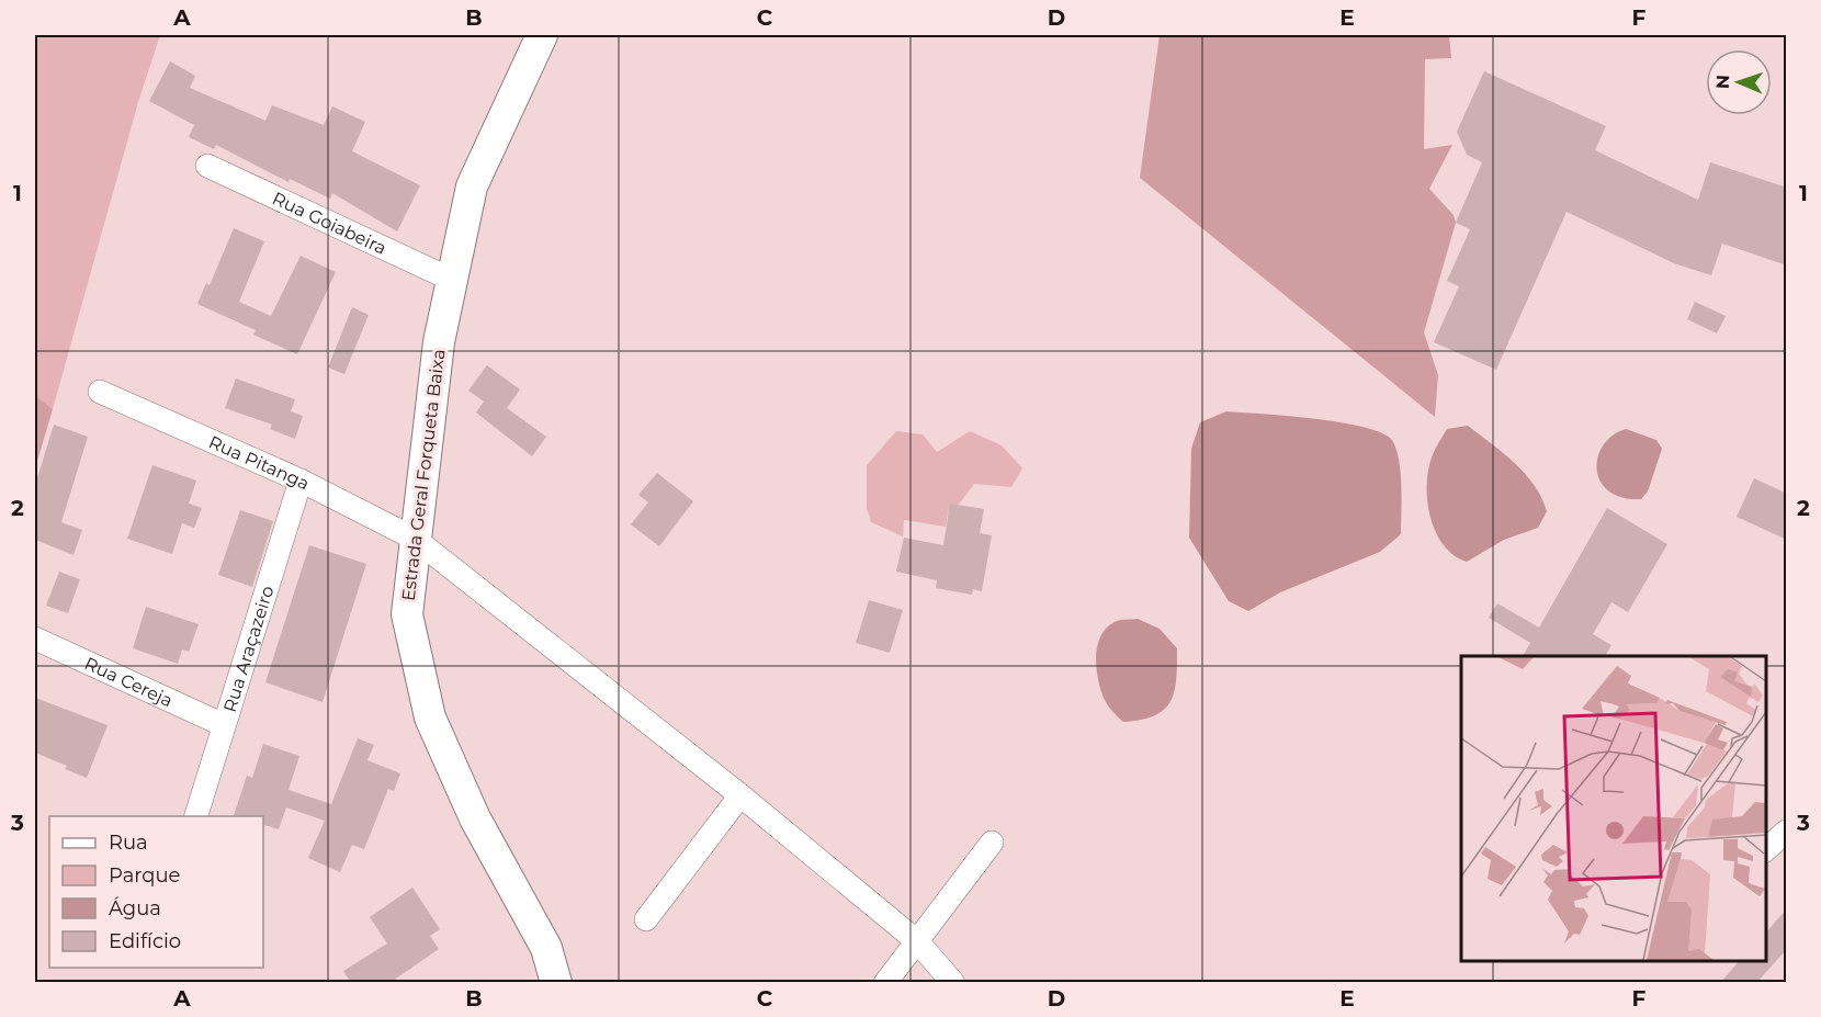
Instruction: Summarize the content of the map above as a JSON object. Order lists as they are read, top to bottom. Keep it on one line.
{"streets":{"street":["Rua Goiabeira","Rua Pitanga","Estrada Geral Forqueta Baixa","Rua Araçazeiro","Rua Cereja"]},"crossings":[["Rua Goiabeira","Estrada Geral Forqueta Baixa"],["Rua Pitanga","Estrada Geral Forqueta Baixa"],["Rua Pitanga","Rua Araçazeiro"],["Rua Araçazeiro","Rua Cereja"]],"legend":["Rua","Parque","Água","Edifício"],"north":"left","grid":{"columns":["A","B","C","D","E","F"],"rows":["1","2","3"]}}
